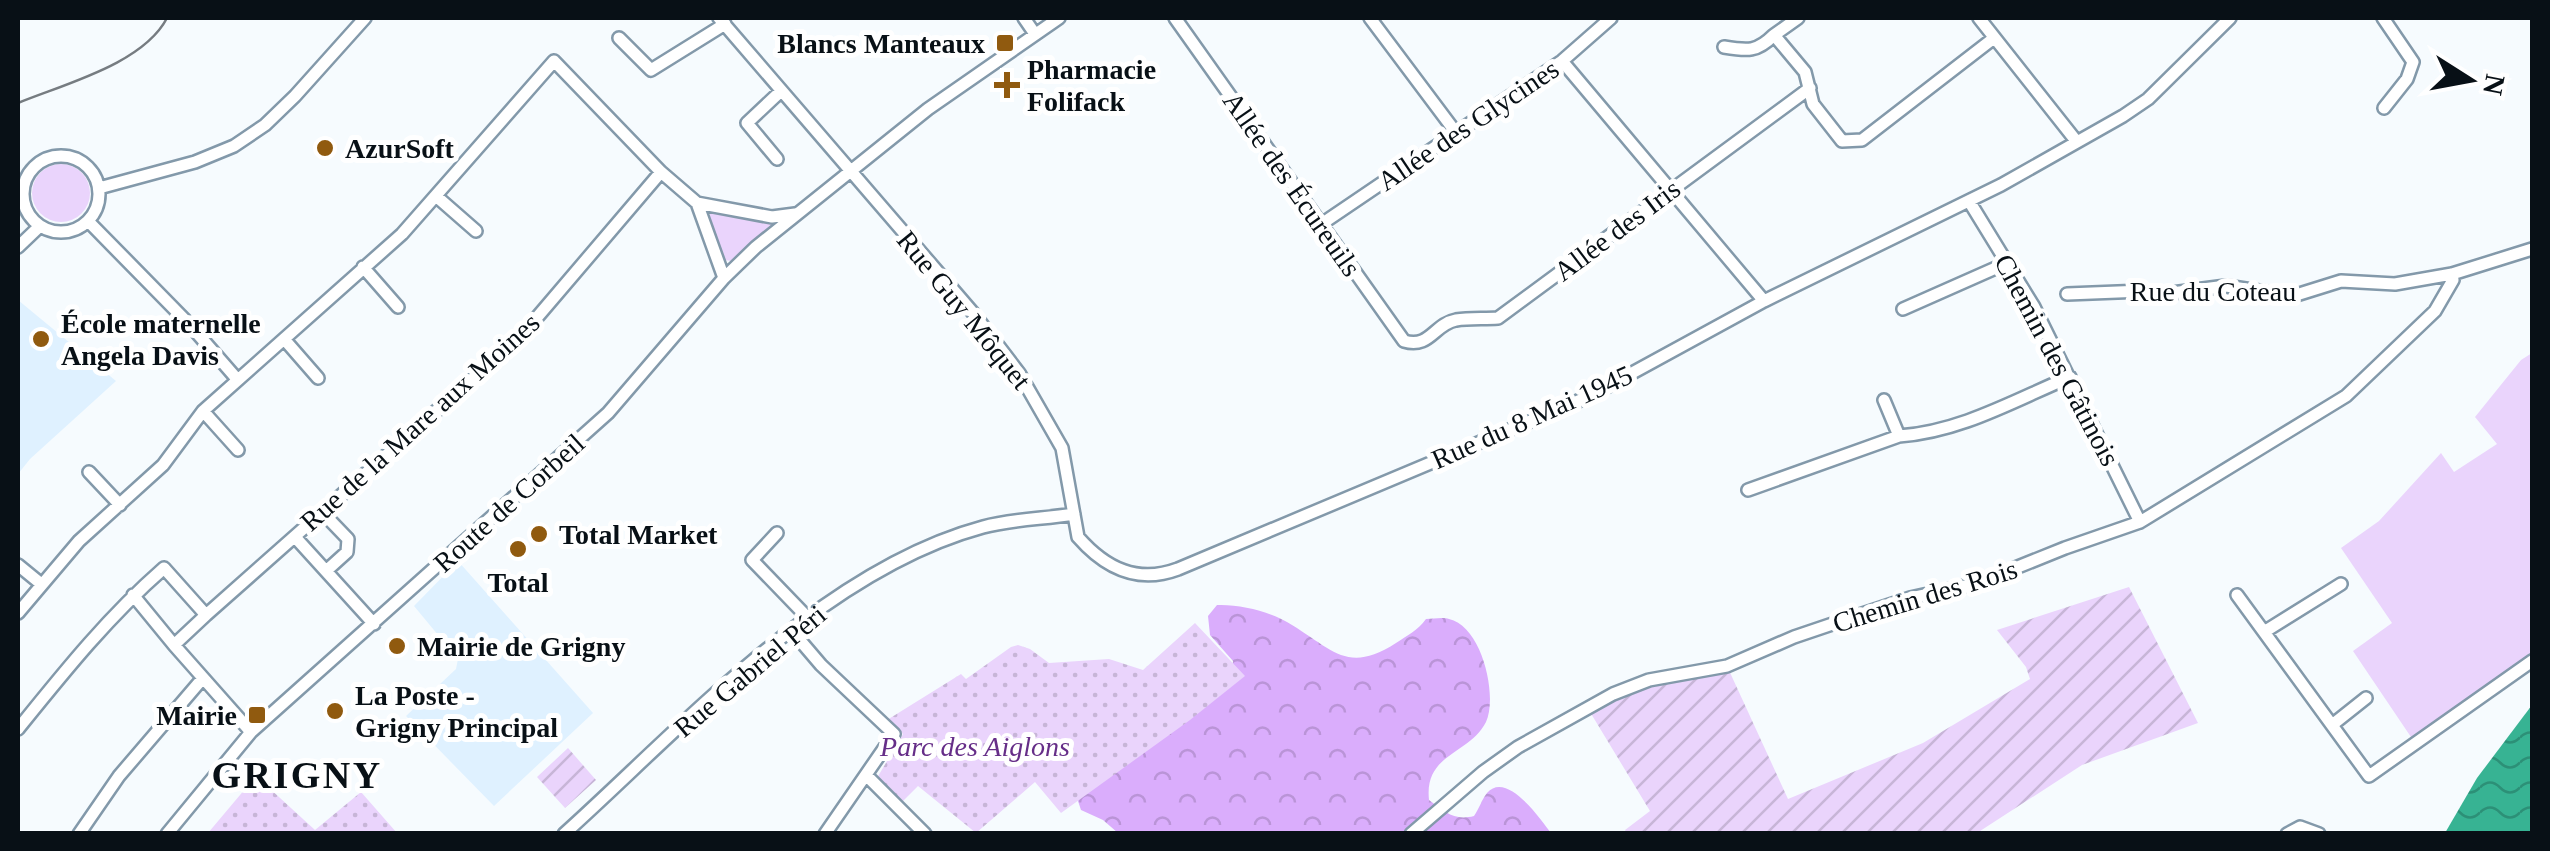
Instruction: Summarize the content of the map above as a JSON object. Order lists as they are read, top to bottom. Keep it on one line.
{"streets":{"street":["Allée des Glycines","Allée des Écureuils","Allée des Iris","Rue du Coteau","Rue Guy Môquet","Chemin des Gâtinois","Rue du 8 Mai 1945","Rue de la Mare aux Moines","Route de Corbeil","Chemin des Rois","Rue Gabriel Péri"]},"crossings":[["Allée des Glycines","Allée des Écureuils"],["Allée des Écureuils","Allée des Iris"],["Rue du Coteau","Chemin des Rois"],["Rue Guy Môquet","Rue du 8 Mai 1945"],["Rue Guy Môquet","Route de Corbeil"],["Rue Guy Môquet","Rue Gabriel Péri"],["Chemin des Gâtinois","Rue du 8 Mai 1945"],["Chemin des Gâtinois","Chemin des Rois"],["Rue du 8 Mai 1945","Rue Gabriel Péri"]],"districts":["GRIGNY"],"parks":["Parc des Aiglons"],"places":{"transit":["Blancs Manteaux","Mairie"],"health":["Pharmacie Folifack"],"other":["AzurSoft","École maternelle Angela Davis","Total Market","Total","Mairie de Grigny","La Poste - Grigny Principal"]},"north":"right"}
